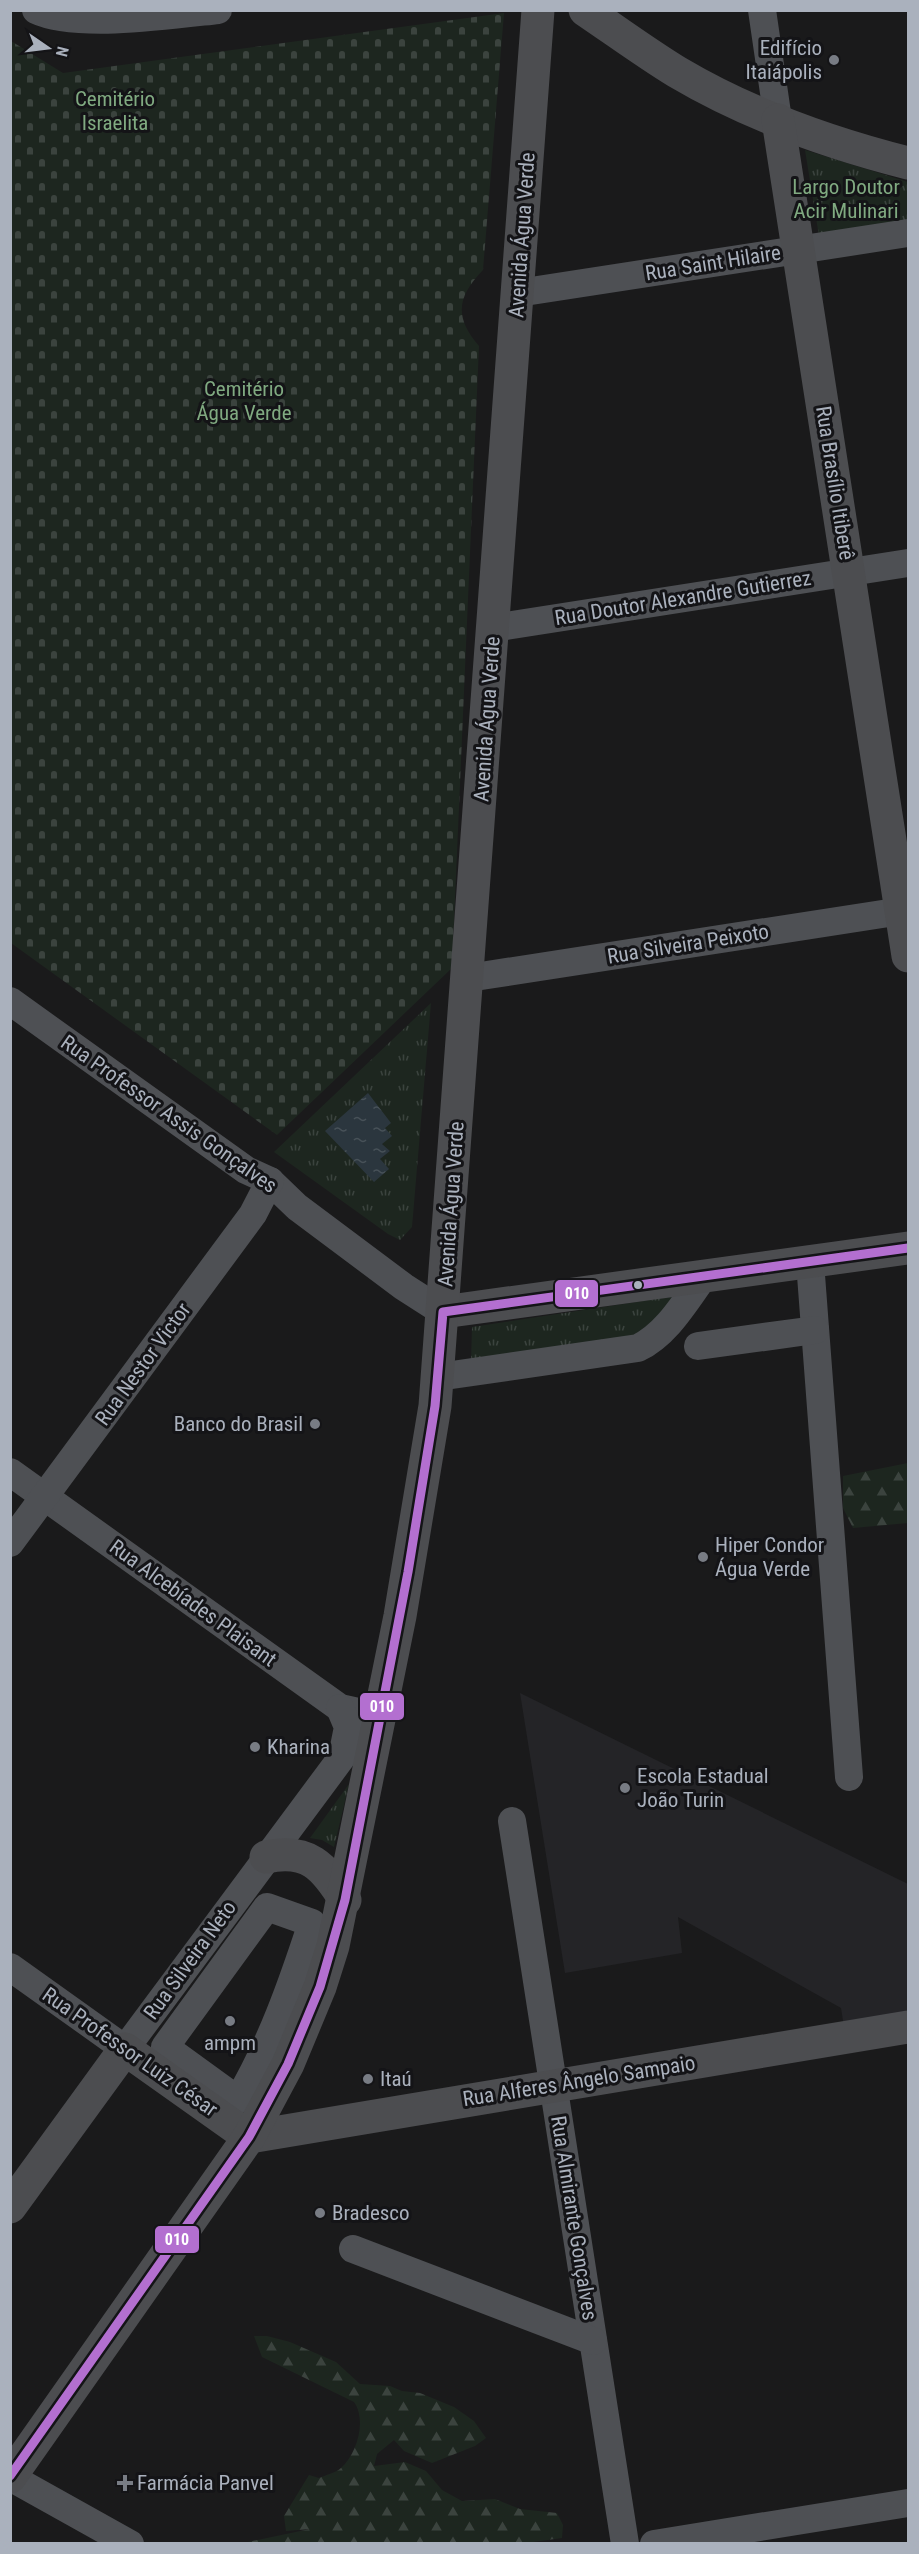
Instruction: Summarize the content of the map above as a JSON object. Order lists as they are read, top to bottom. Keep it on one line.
{"streets":{"main road":["Avenida Água Verde","Rua Brasílio Itiberê","Rua Silveira Neto","Rua Professor Luiz César","Rua Alferes Ângelo Sampaio"],"street":["Rua Saint Hilaire","Rua Doutor Alexandre Gutierrez","Rua Silveira Peixoto","Rua Professor Assis Gonçalves","Rua Nestor Victor","Rua Alcebíades Plaisant","Rua Almirante Gonçalves"]},"crossings":[["Avenida Água Verde","Rua Saint Hilaire"],["Avenida Água Verde","Rua Doutor Alexandre Gutierrez"],["Avenida Água Verde","Rua Silveira Peixoto"],["Avenida Água Verde","Rua Professor Assis Gonçalves"],["Avenida Água Verde","Rua Professor Luiz César"],["Avenida Água Verde","Rua Alferes Ângelo Sampaio"],["Rua Saint Hilaire","Rua Brasílio Itiberê"],["Rua Brasílio Itiberê","Rua Doutor Alexandre Gutierrez"],["Rua Brasílio Itiberê","Rua Silveira Peixoto"],["Rua Professor Assis Gonçalves","Rua Nestor Victor"],["Rua Nestor Victor","Rua Alcebíades Plaisant"],["Rua Alcebíades Plaisant","Rua Silveira Neto"],["Rua Silveira Neto","Rua Professor Luiz César"],["Rua Professor Luiz César","Rua Alferes Ângelo Sampaio"],["Rua Alferes Ângelo Sampaio","Rua Almirante Gonçalves"]],"parks":["Cemitério Israelita","Largo Doutor Acir Mulinari","Cemitério Água Verde"],"places":{"other":["Edifício Itaiápolis","Banco do Brasil","Hiper Condor Água Verde","Kharina","Escola Estadual João Turin","ampm","Itaú","Bradesco"],"health":["Farmácia Panvel"]},"lines":["transit line 010"],"north":"right"}
